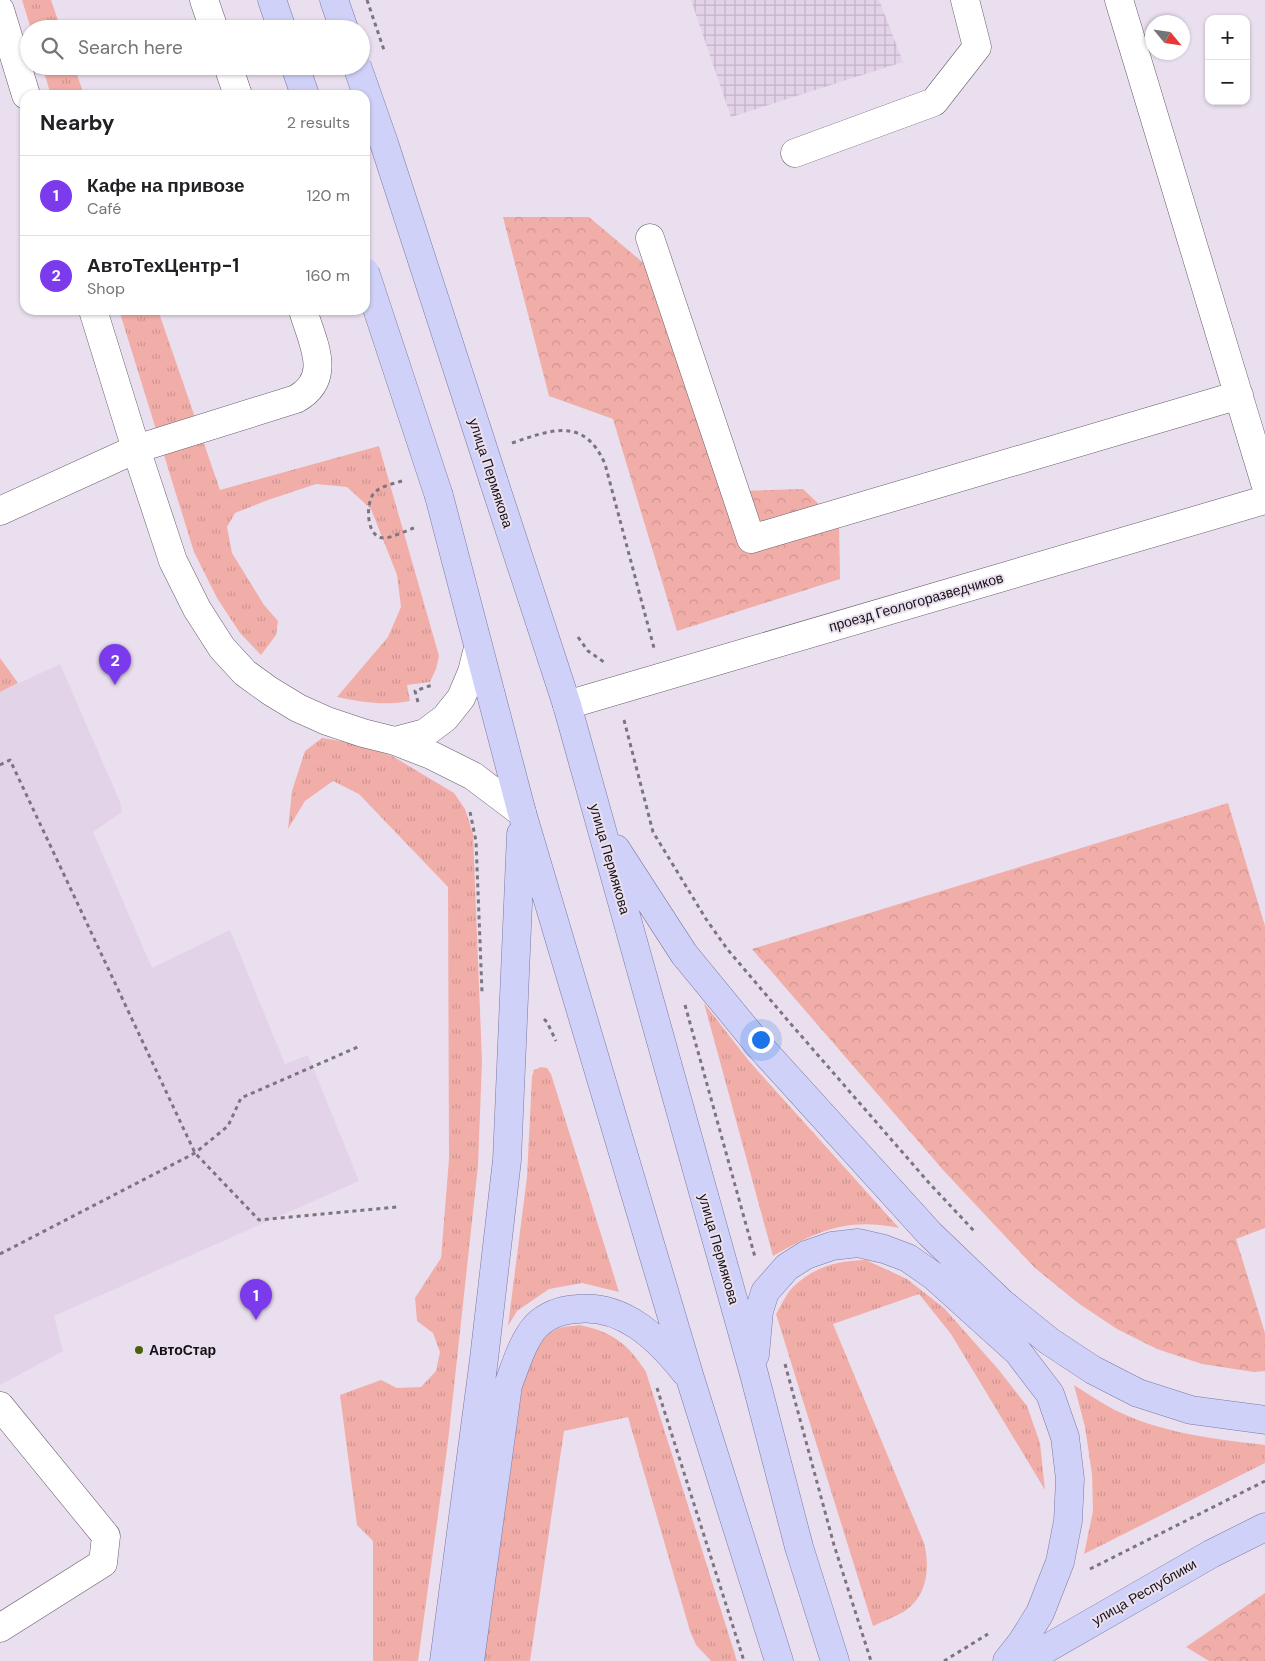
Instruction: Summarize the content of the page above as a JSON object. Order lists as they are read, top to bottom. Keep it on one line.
{"streets":{"main road":["улица Пермякова","улица Республики"],"street":["проезд Геологоразведчиков"]},"crossings":[["улица Пермякова","проезд Геологоразведчиков"]],"places":["АвтоСтар"],"north":"bottom right","page":{"map_buttons":["+","−"],"search":"Search here","heading":["Nearby","2 results"],"list":[{"mark":"1","name":"Кафе на привозе","note":"Café","value":"120 m"},{"mark":"2","name":"АвтоТехЦентр-1","note":"Shop","value":"160 m"}],"pins":["2","1"]}}
